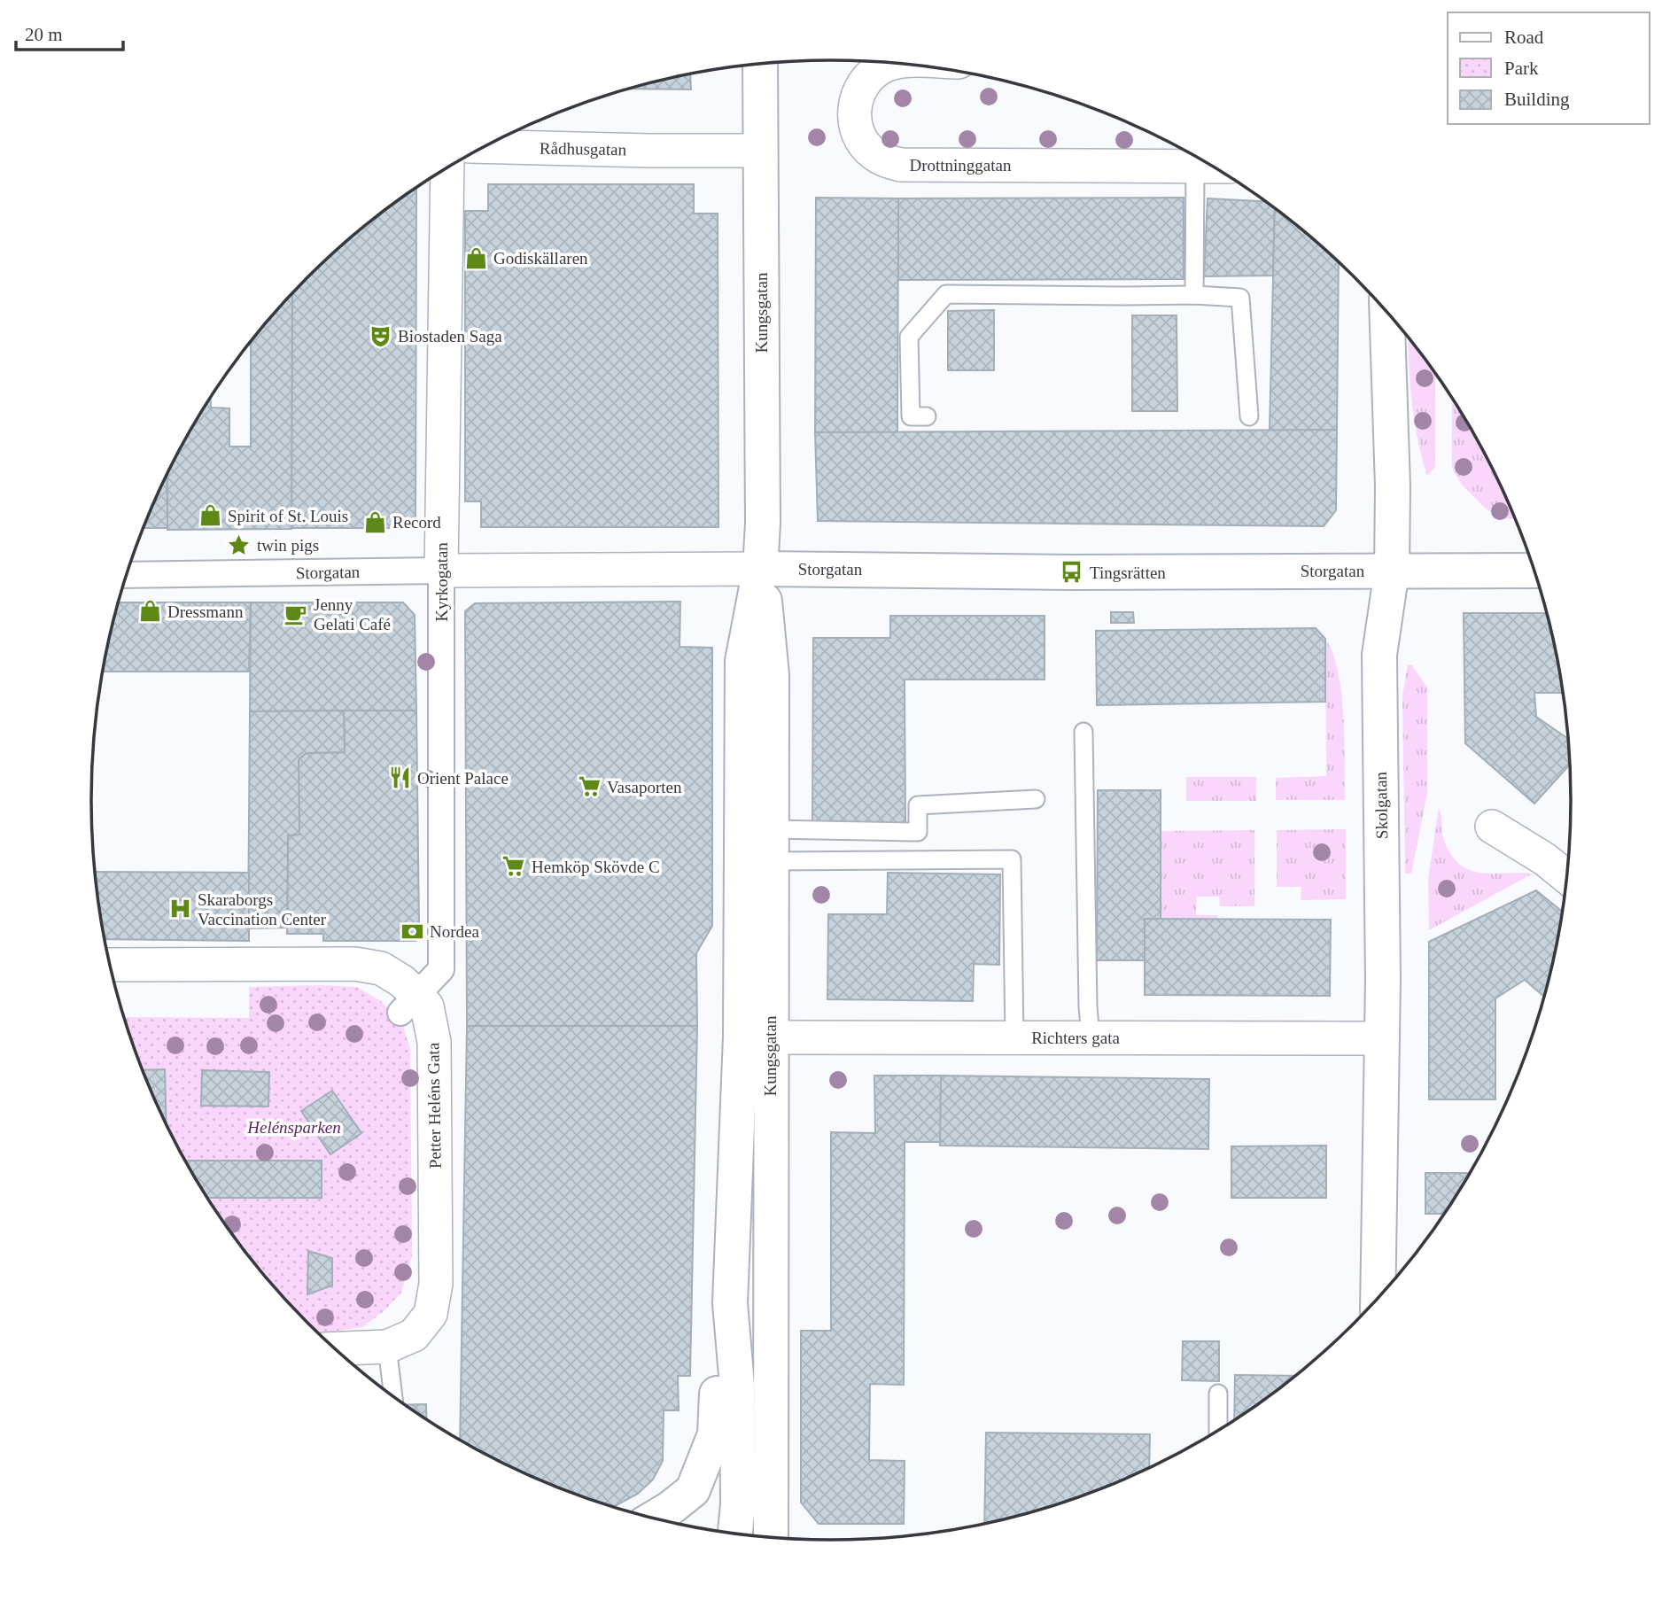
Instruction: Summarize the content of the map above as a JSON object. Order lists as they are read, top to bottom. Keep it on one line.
{"streets":{"main road":["Kungsgatan","Storgatan","Skolgatan"],"street":["Rådhusgatan","Drottninggatan","Kyrkogatan","Richters gata","Petter Heléns Gata"]},"crossings":[["Rådhusgatan","Kungsgatan"],["Kungsgatan","Storgatan"],["Kungsgatan","Richters gata"],["Storgatan","Kyrkogatan"],["Storgatan","Skolgatan"],["Kyrkogatan","Petter Heléns Gata"],["Skolgatan","Richters gata"]],"parks":["Helénsparken"],"places":{"shop":["Godiskällaren","Spirit of St. Louis","Record","Dressmann"],"theatre":["Biostaden Saga"],"place":["twin pigs"],"bus stop":["Tingsrätten"],"cafe":["Jenny Gelati Café"],"restaurant":["Orient Palace"],"supermarket":["Vasaporten","Hemköp Skövde C"],"hospital":["Skaraborgs Vaccination Center"],"bank":["Nordea"]},"legend":["Road","Park","Building"],"scale_bar":"20 m"}
